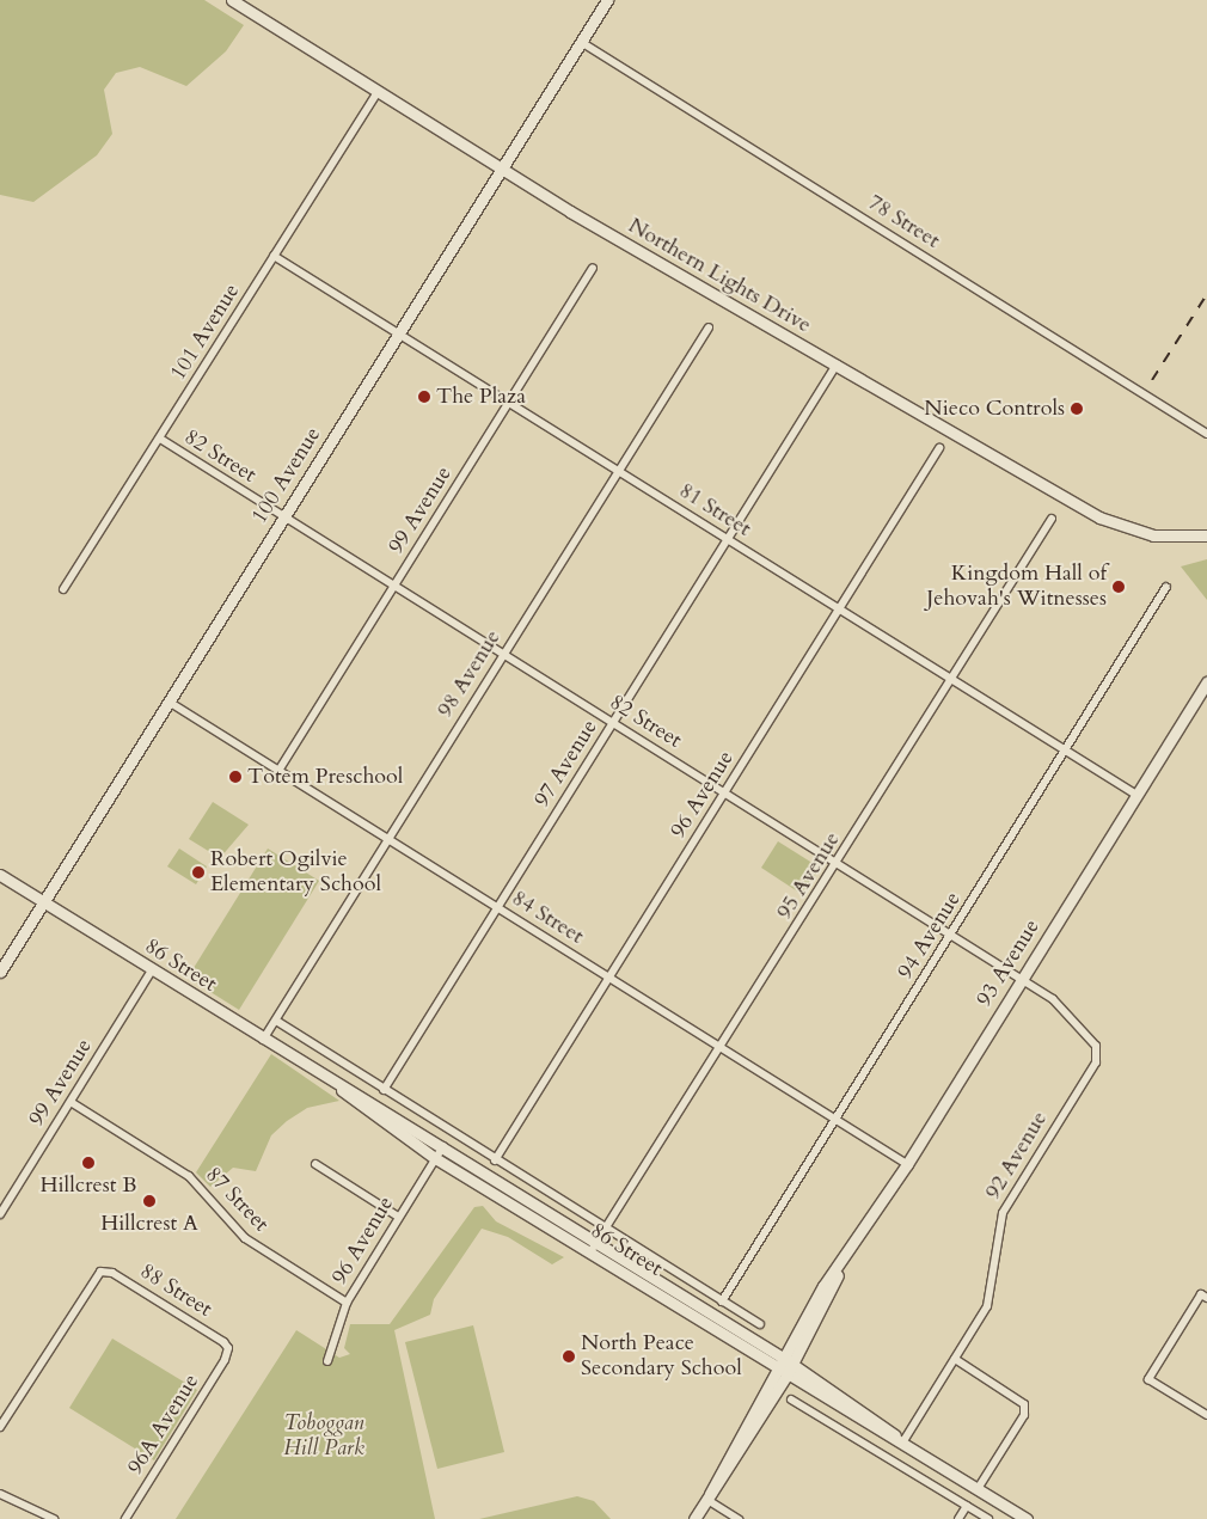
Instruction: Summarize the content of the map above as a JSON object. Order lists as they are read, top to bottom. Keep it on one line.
{"streets":{"main road":["Northern Lights Drive","100 Avenue","93 Avenue","86 Street"],"street":["78 Street","101 Avenue","82 Street","99 Avenue","81 Street","98 Avenue","97 Avenue","96 Avenue","95 Avenue","84 Street","94 Avenue","92 Avenue","87 Street","88 Street","96A Avenue"]},"crossings":[["78 Street","100 Avenue"],["Northern Lights Drive","101 Avenue"],["Northern Lights Drive","100 Avenue"],["Northern Lights Drive","97 Avenue"],["101 Avenue","82 Street"],["101 Avenue","81 Street"],["82 Street","100 Avenue"],["82 Street","99 Avenue"],["82 Street","98 Avenue"],["82 Street","97 Avenue"],["82 Street","96 Avenue"],["82 Street","95 Avenue"],["82 Street","94 Avenue"],["82 Street","93 Avenue"],["82 Street","92 Avenue"],["100 Avenue","81 Street"],["100 Avenue","84 Street"],["100 Avenue","86 Street"],["99 Avenue","81 Street"],["99 Avenue","84 Street"],["99 Avenue","86 Street"],["99 Avenue","87 Street"],["81 Street","98 Avenue"],["81 Street","97 Avenue"],["81 Street","96 Avenue"],["81 Street","95 Avenue"],["81 Street","94 Avenue"],["81 Street","93 Avenue"],["98 Avenue","84 Street"],["98 Avenue","86 Street"],["97 Avenue","84 Street"],["97 Avenue","86 Street"],["96 Avenue","84 Street"],["96 Avenue","86 Street"],["96 Avenue","87 Street"],["95 Avenue","84 Street"],["95 Avenue","86 Street"],["84 Street","94 Avenue"],["84 Street","93 Avenue"],["94 Avenue","86 Street"],["93 Avenue","86 Street"],["86 Street","92 Avenue"],["88 Street","96A Avenue"]],"parks":["Toboggan Hill Park"],"places":["The Plaza","Nieco Controls","Kingdom Hall of Jehovah's Witnesses","Totem Preschool","Robert Ogilvie Elementary School","Hillcrest B","Hillcrest A","North Peace Secondary School"]}
